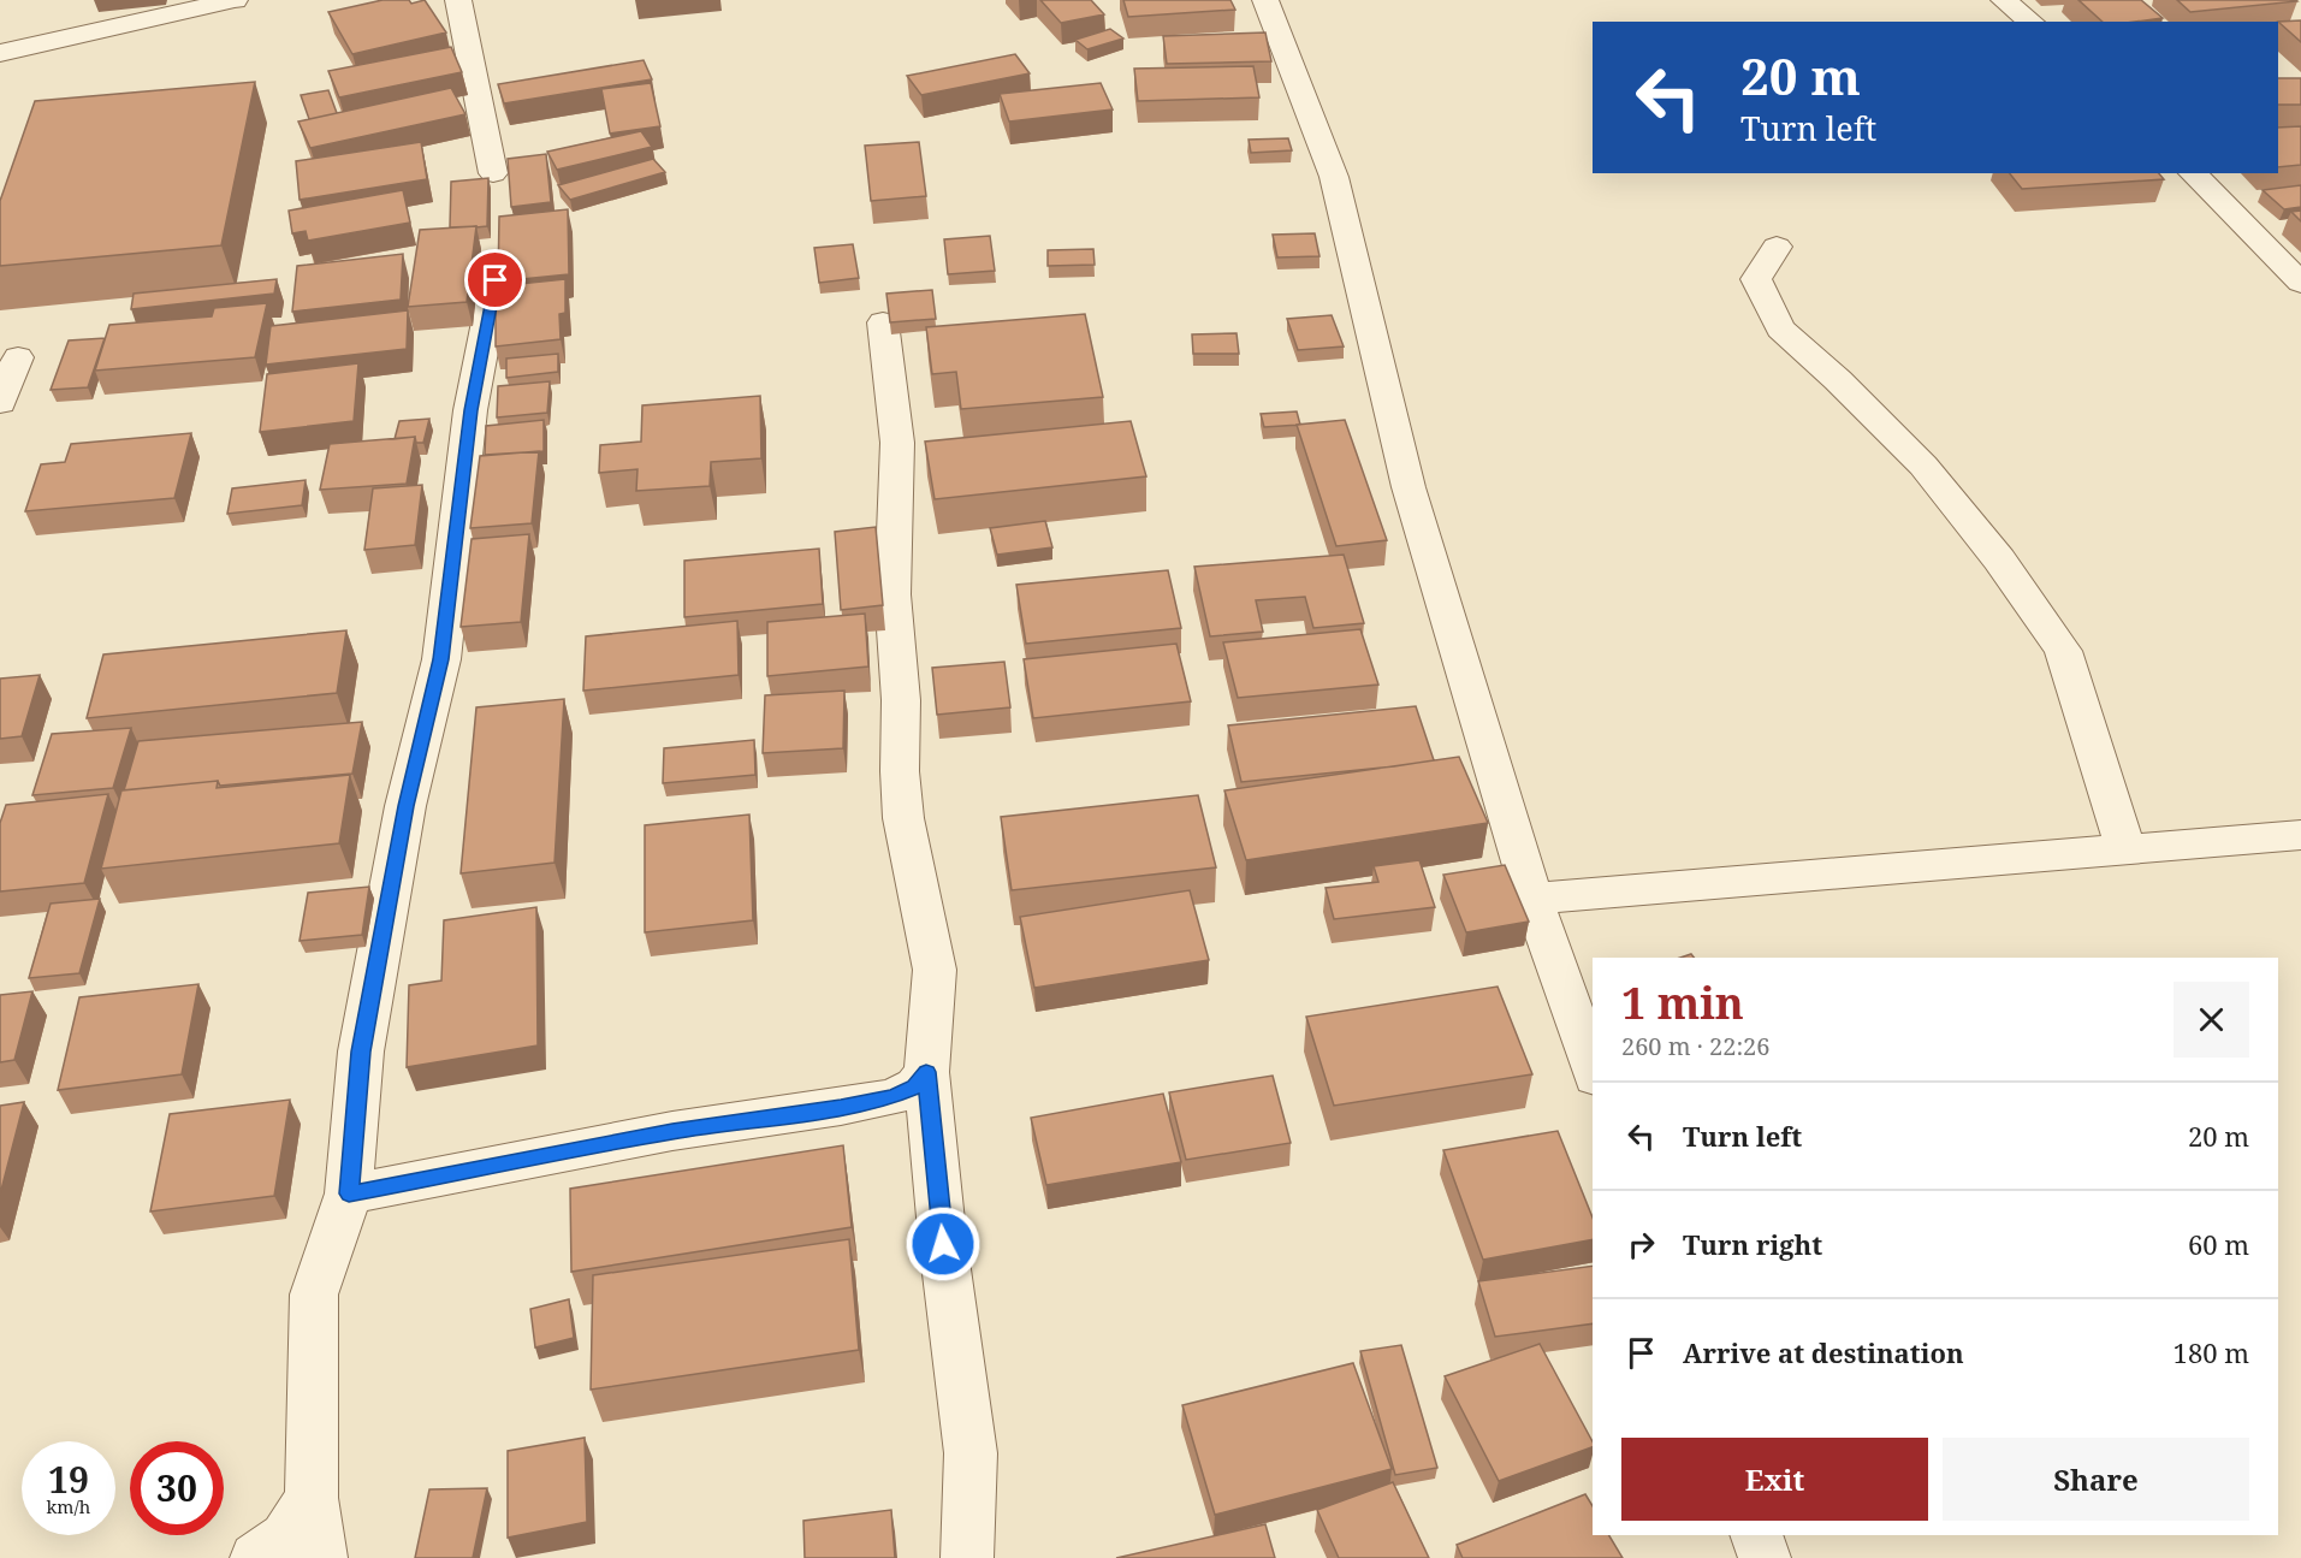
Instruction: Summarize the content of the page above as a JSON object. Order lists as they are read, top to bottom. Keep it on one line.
{"page":{"turn":["20 m","Turn left"],"heading":["1 min","260 m · 22:26"],"list":[{"name":"Turn left","value":"20 m"},{"name":"Turn right","value":"60 m"},{"name":"Arrive at destination","value":"180 m"}],"buttons":["Exit","Share"],"speed":"19 km/h","limit":"30"}}
